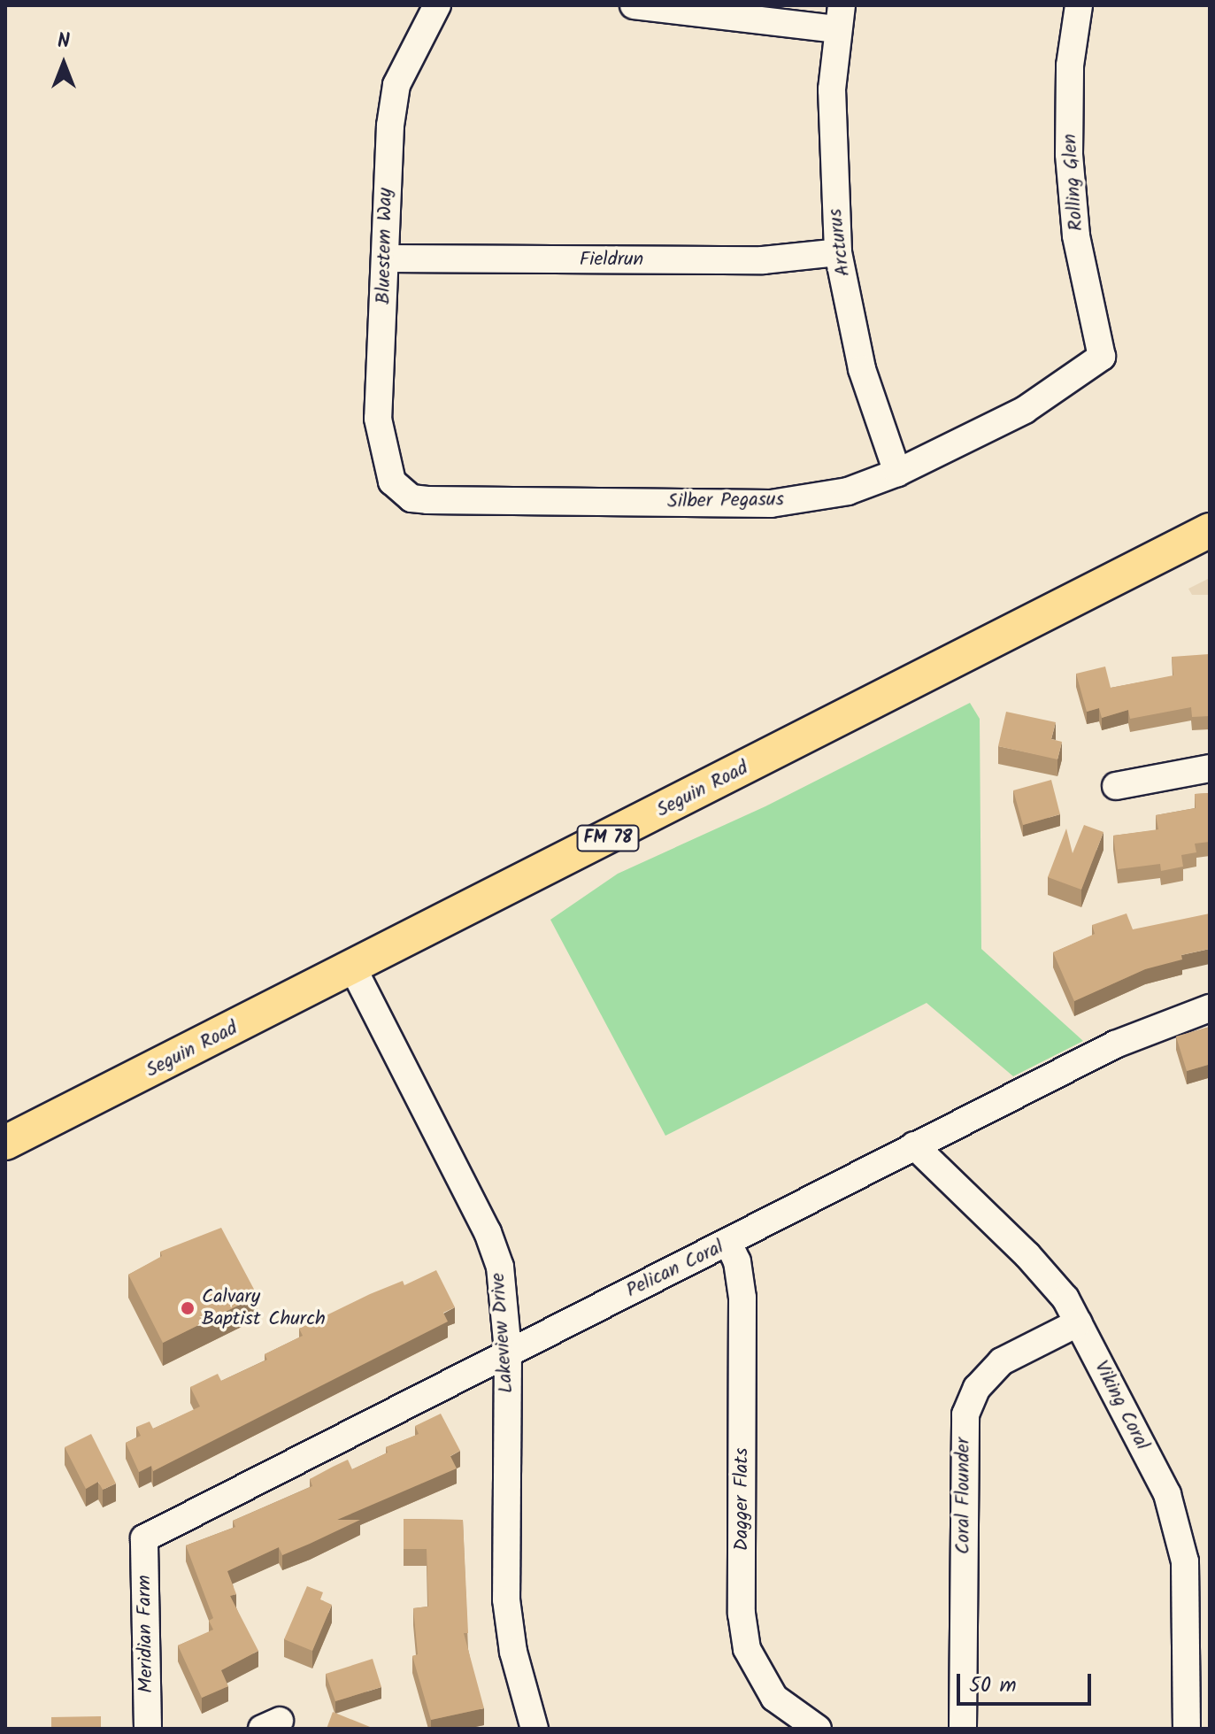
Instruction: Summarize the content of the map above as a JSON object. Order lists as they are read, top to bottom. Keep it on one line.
{"streets":{"main road":["Seguin Road","FM 78"],"street":["Rolling Glen","Arcturus","Bluestem Way","Fieldrun","Silber Pegasus","Pelican Coral","Lakeview Drive","Viking Coral","Coral Flounder","Dagger Flats","Meridian Farm"]},"crossings":[["Rolling Glen","Silber Pegasus"],["Arcturus","Fieldrun"],["Arcturus","Silber Pegasus"],["Bluestem Way","Fieldrun"],["Bluestem Way","Silber Pegasus"],["Seguin Road","Lakeview Drive"],["Pelican Coral","Lakeview Drive"],["Pelican Coral","Viking Coral"],["Pelican Coral","Dagger Flats"],["Pelican Coral","Meridian Farm"],["Viking Coral","Coral Flounder"]],"places":["Calvary Baptist Church"],"scale_bar":"50 m","north":"top"}
